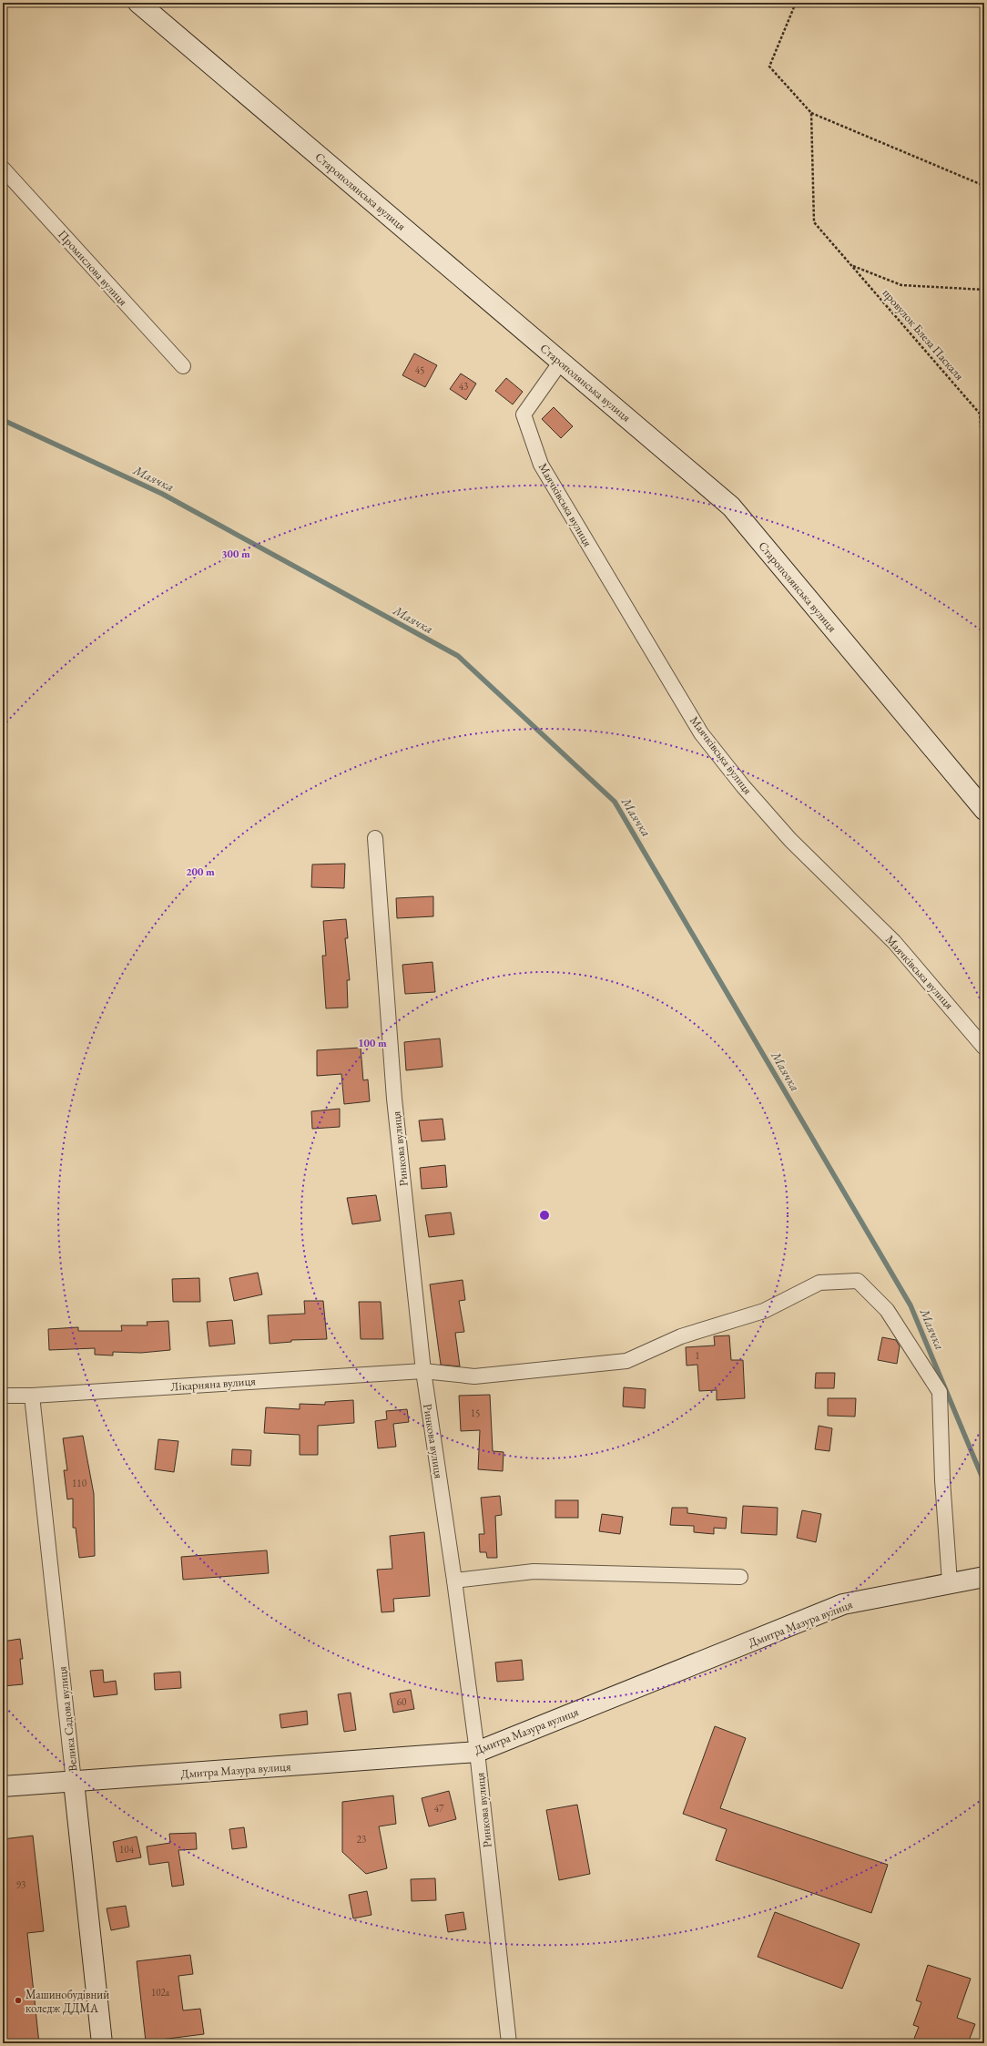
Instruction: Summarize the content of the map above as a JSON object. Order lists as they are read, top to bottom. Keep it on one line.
{"streets":{"street":["Старополянська вулиця","Промислова вулиця","Маячківська вулиця","Ринкова вулиця","Лікарняна вулиця","Дмитра Мазура вулиця","Велика Садова вулиця"],"path":["провулок Блеза Паскаля"]},"crossings":[["Старополянська вулиця","Маячківська вулиця"],["Ринкова вулиця","Лікарняна вулиця"],["Ринкова вулиця","Дмитра Мазура вулиця"],["Лікарняна вулиця","Дмитра Мазура вулиця"],["Лікарняна вулиця","Велика Садова вулиця"],["Дмитра Мазура вулиця","Велика Садова вулиця"]],"water":["Маячка"],"places":["Машинобудівний коледж ДДМА"],"house_numbers":["45","43","1","15","110","60","47","23","104","93","102а"],"rings":["300 m","200 m","100 m"]}
